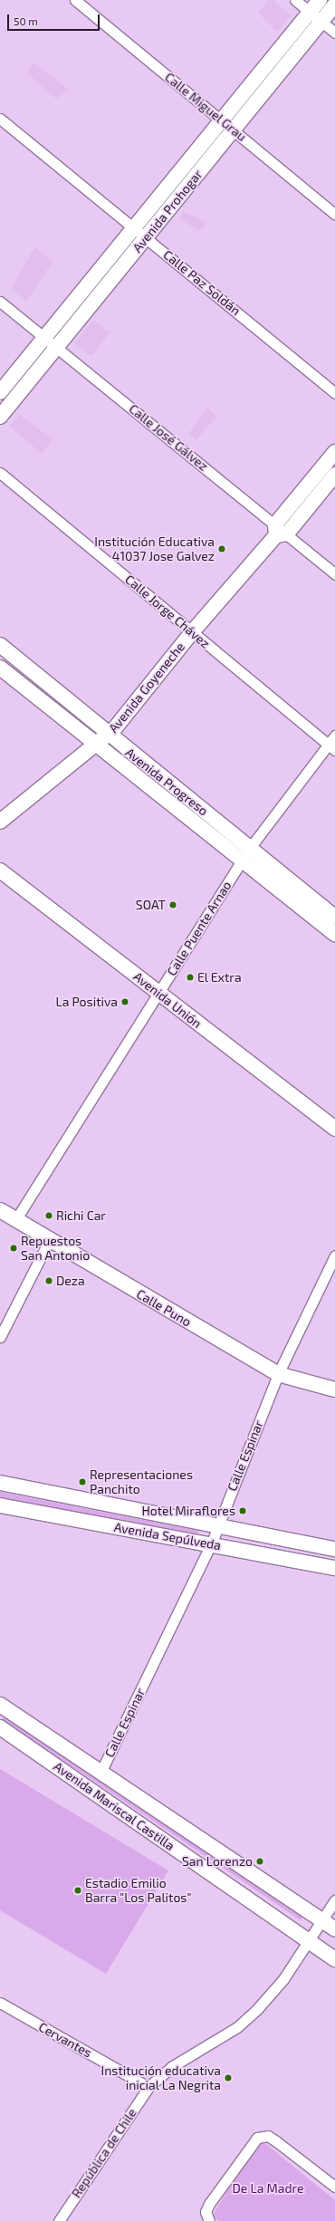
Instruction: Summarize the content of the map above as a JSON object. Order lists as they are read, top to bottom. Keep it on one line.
{"streets":{"street":["Calle Miguel Grau","Avenida Prohogar","Calle Paz Soldán","Calle José Gálvez","Calle Jorge Chávez","Avenida Goyeneche","Avenida Progreso","Calle Puente Arnao","Avenida Unión","Calle Puno","Calle Espinar","Avenida Sepúlveda","Avenida Mariscal Castilla","Cervantes","República de Chile"]},"crossings":[["Calle Miguel Grau","Avenida Prohogar"],["Avenida Prohogar","Calle Paz Soldán"],["Avenida Prohogar","Calle José Gálvez"],["Calle José Gálvez","Avenida Goyeneche"],["Calle Jorge Chávez","Avenida Goyeneche"],["Calle Jorge Chávez","Calle Puente Arnao"],["Avenida Goyeneche","Avenida Progreso"],["Avenida Progreso","Calle Puente Arnao"],["Calle Puente Arnao","Avenida Unión"],["Calle Puente Arnao","Calle Puno"],["Calle Puno","Calle Espinar"],["Calle Espinar","Avenida Sepúlveda"],["Calle Espinar","Avenida Mariscal Castilla"],["Avenida Mariscal Castilla","República de Chile"],["Cervantes","República de Chile"]],"parks":["De La Madre"],"places":["Institución Educativa 41037 Jose Galvez","SOAT","El Extra","La Positiva","Richi Car","Repuestos San Antonio","Deza","Representaciones Panchito","Hotel Miraflores","San Lorenzo","Estadio Emilio Barra \"Los Palitos\"","Institución educativa inicial La Negrita"],"scale_bar":"50 m"}
